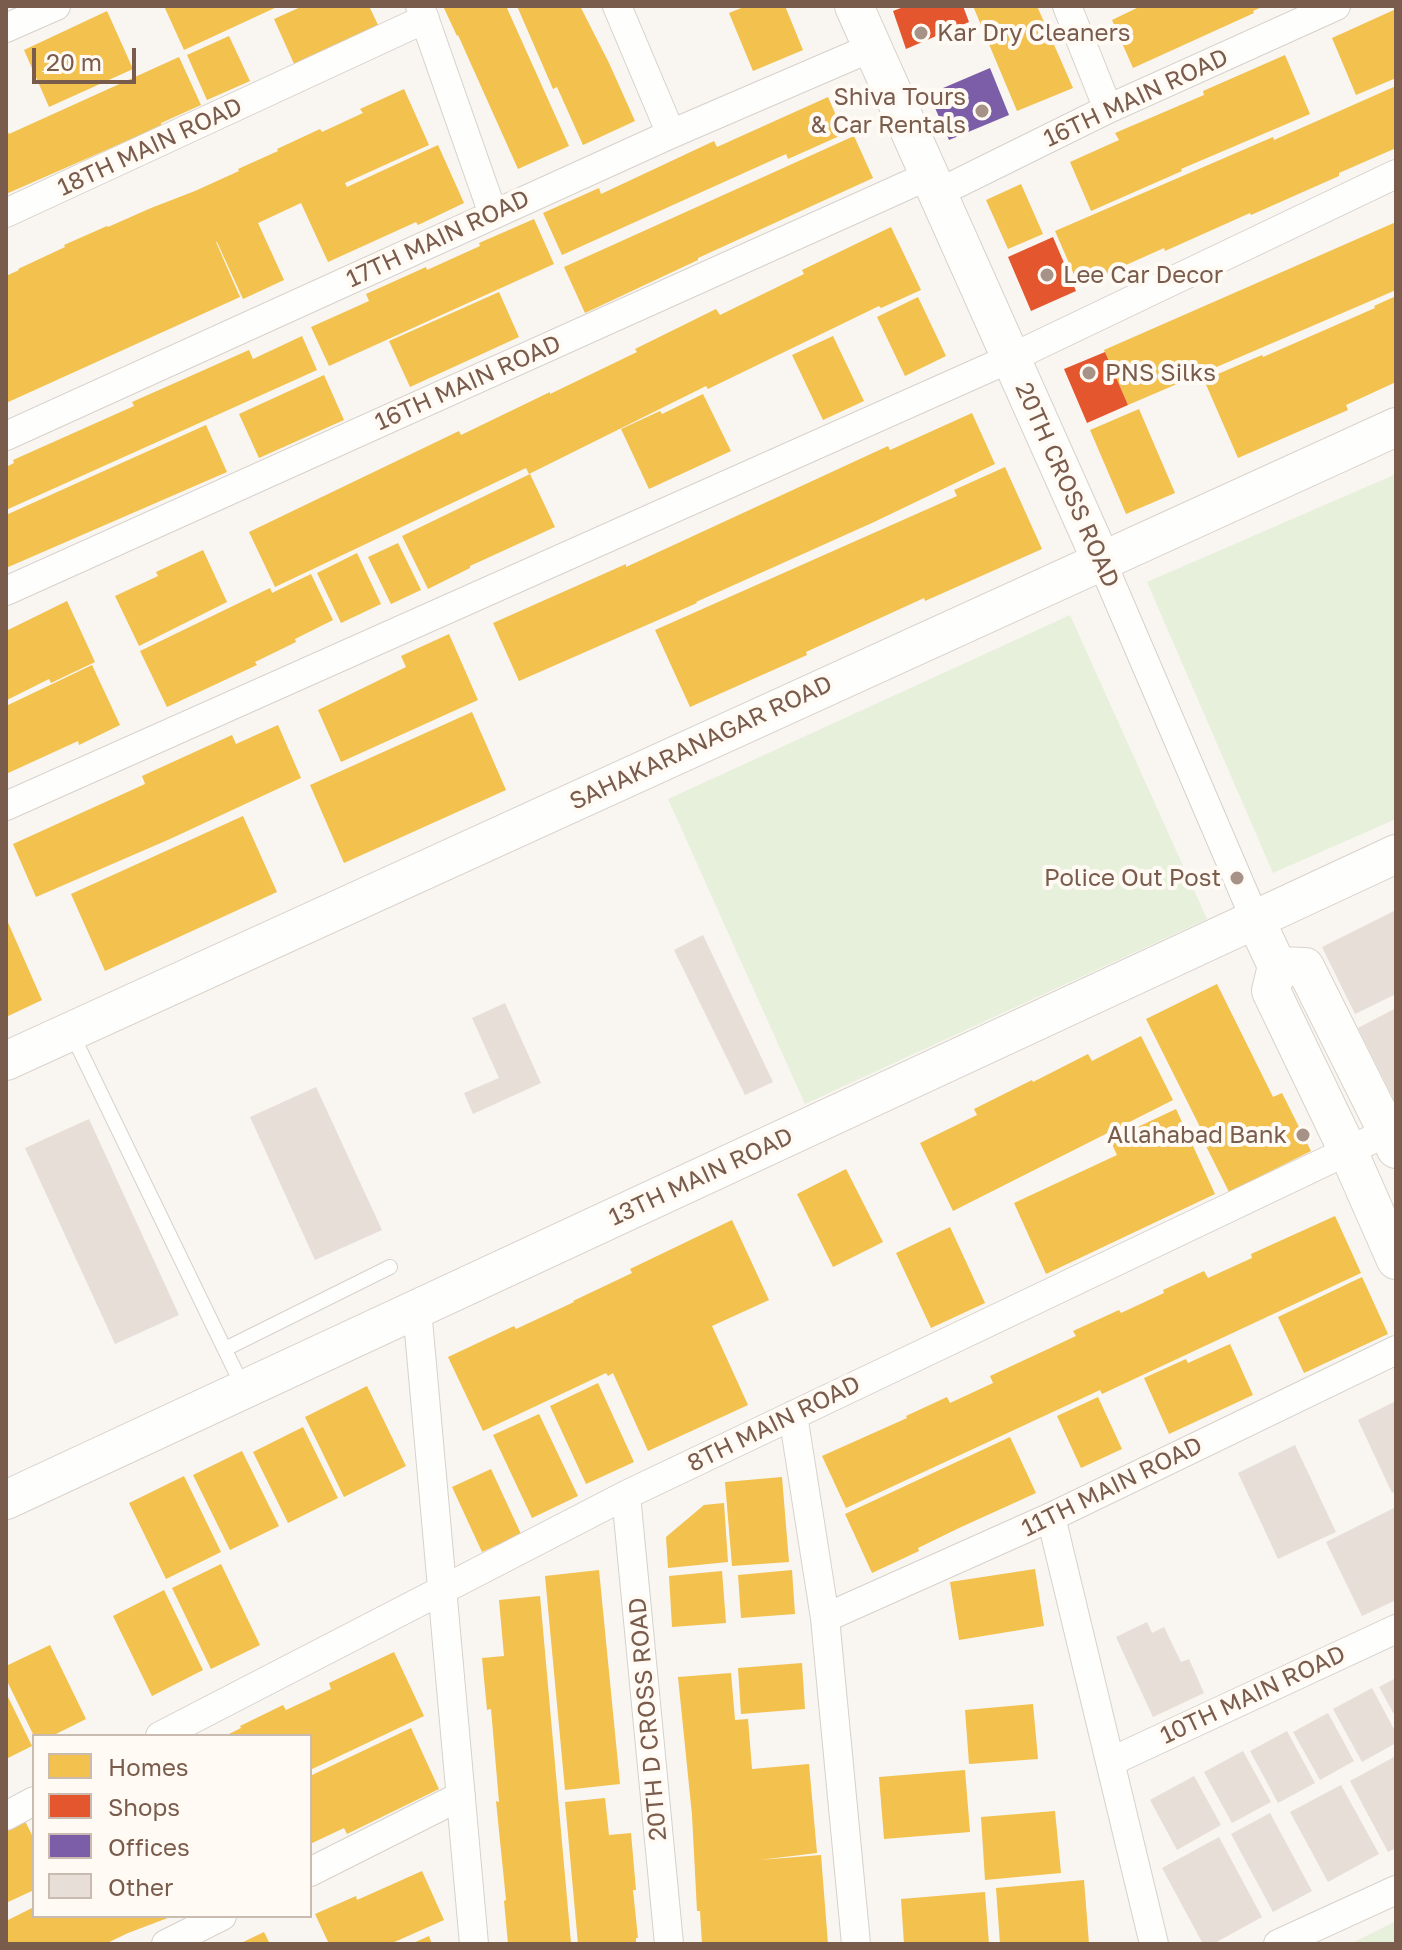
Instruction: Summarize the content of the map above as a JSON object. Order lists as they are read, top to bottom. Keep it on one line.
{"streets":{"street":["16TH MAIN ROAD","18TH MAIN ROAD","17TH MAIN ROAD","20TH CROSS ROAD","SAHAKARANAGAR ROAD","13TH MAIN ROAD","8TH MAIN ROAD","11TH MAIN ROAD","10TH MAIN ROAD","20TH D CROSS ROAD"]},"crossings":[["16TH MAIN ROAD","20TH CROSS ROAD"],["17TH MAIN ROAD","20TH CROSS ROAD"],["20TH CROSS ROAD","SAHAKARANAGAR ROAD"],["20TH CROSS ROAD","13TH MAIN ROAD"],["20TH CROSS ROAD","8TH MAIN ROAD"],["8TH MAIN ROAD","20TH D CROSS ROAD"]],"places":["Kar Dry Cleaners","Shiva Tours & Car Rentals","Lee Car Decor","PNS Silks","Police Out Post","Allahabad Bank"],"legend":["Homes","Shops","Offices","Other"],"scale_bar":"20 m"}
